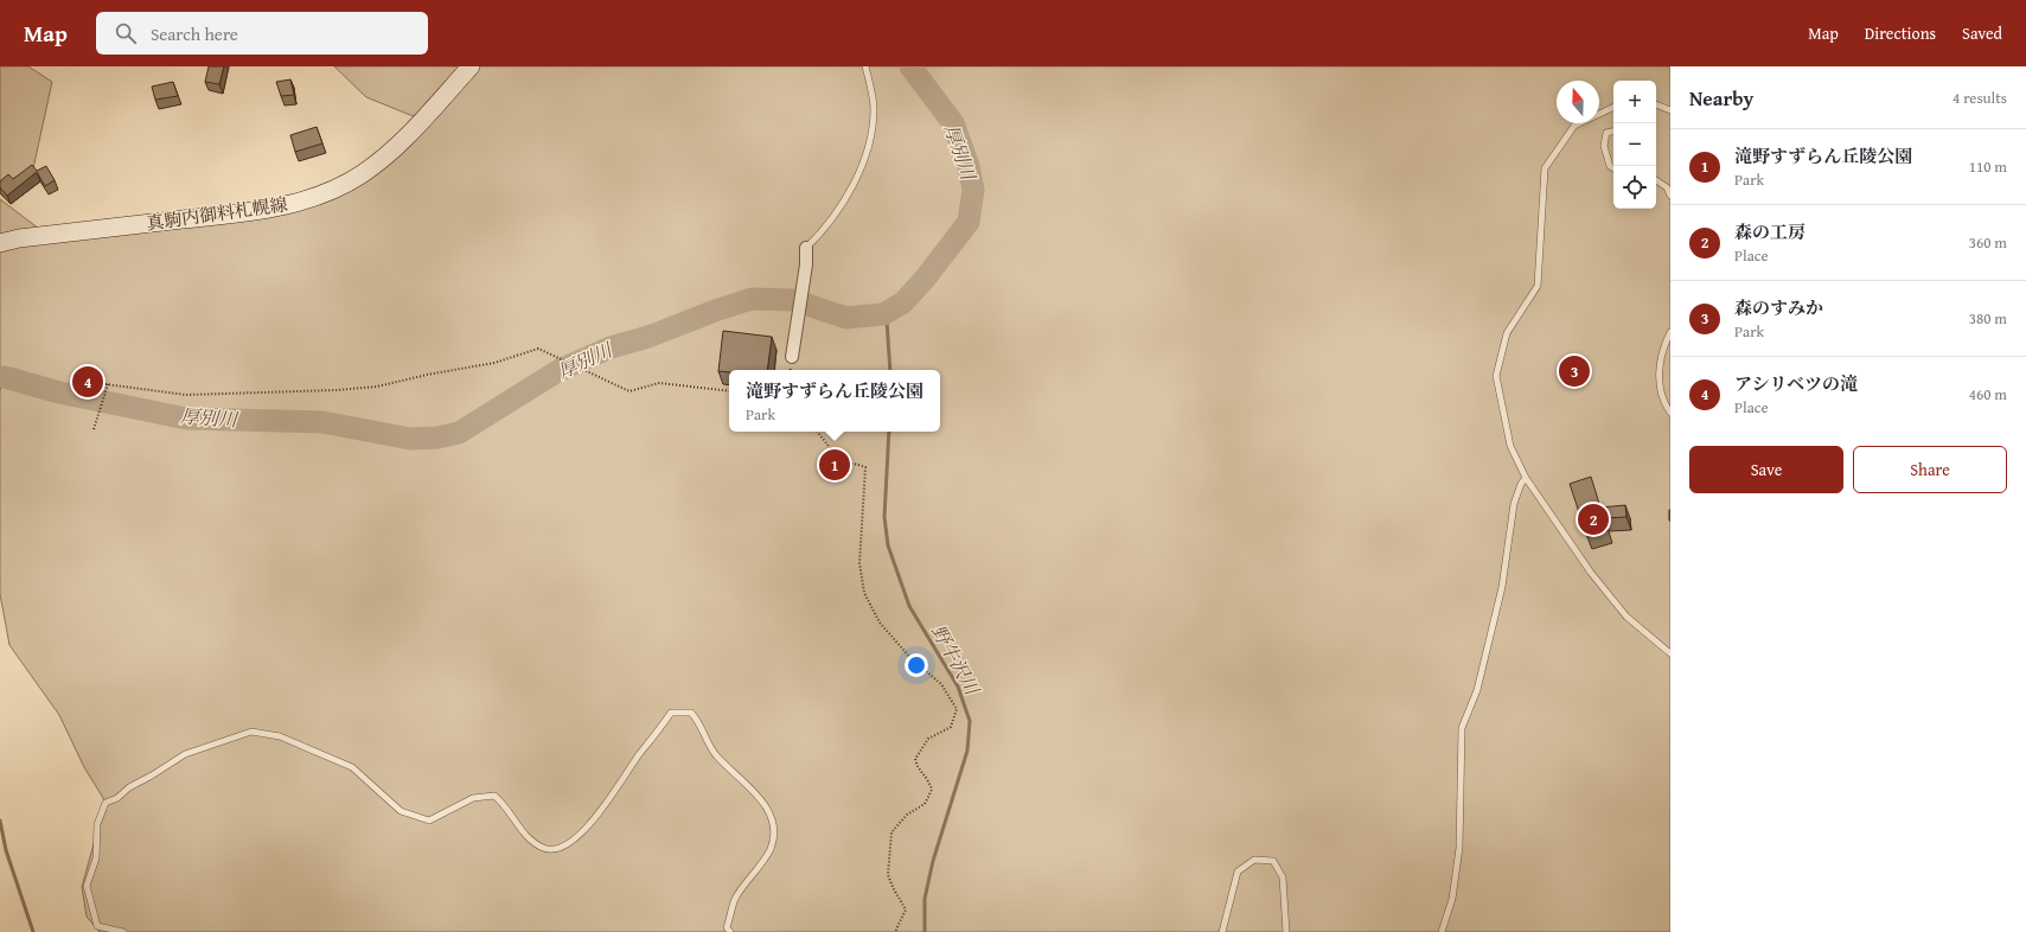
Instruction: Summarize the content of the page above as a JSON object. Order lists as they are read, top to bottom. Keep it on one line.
{"streets":{"main road":["真駒内御料札幌線"]},"water":["厚別川","野牛沢川"],"north":"top","page":{"header":"Map","search":"Search here","nav":["Map","Directions","Saved"],"heading":["Nearby","4 results"],"map_buttons":["+","−"],"list":[{"mark":"1","name":"滝野すずらん丘陵公園","note":"Park","value":"110 m"},{"mark":"2","name":"森の工房","note":"Place","value":"360 m"},{"mark":"3","name":"森のすみか","note":"Park","value":"380 m"},{"mark":"4","name":"アシリベツの滝","note":"Place","value":"460 m"}],"pins":["3","4","1","2"],"popup":["滝野すずらん丘陵公園","Park"],"buttons":["Save","Share"]}}
